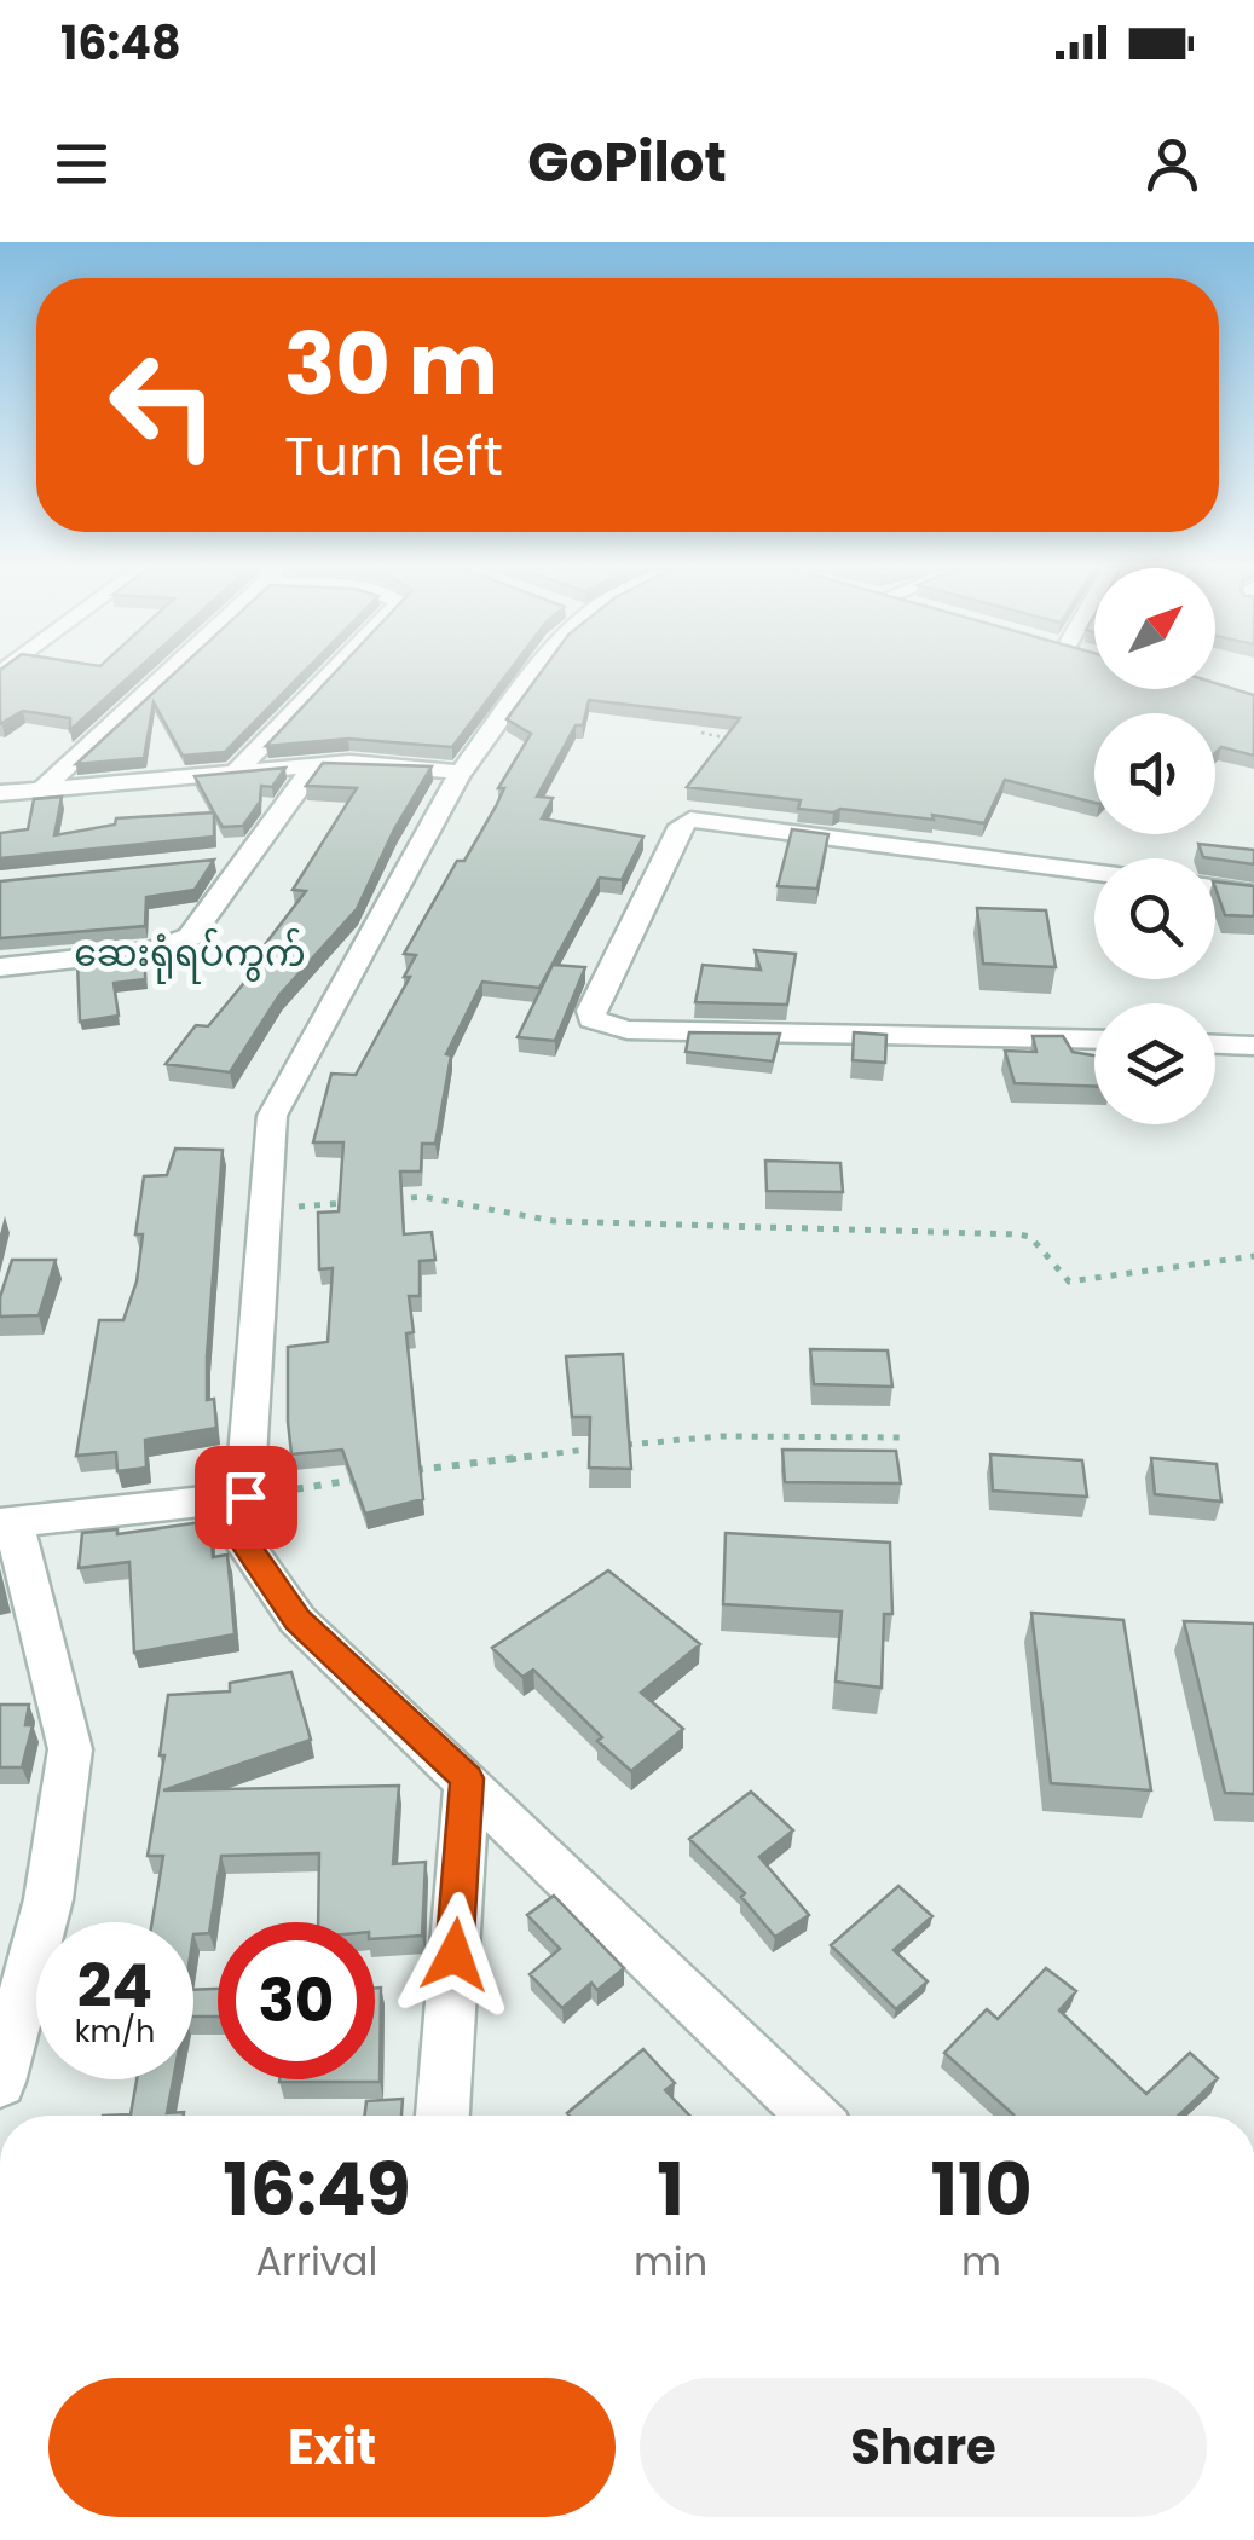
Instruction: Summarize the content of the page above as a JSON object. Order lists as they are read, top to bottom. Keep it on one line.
{"districts":["ဆေးရုံရပ်ကွက်"],"north":"top right","page":{"status":"16:48","header":"GoPilot","turn":["30 m","Turn left"],"speed":"24 km/h","limit":"30","eta":["16:49","Arrival","1","min","110","m"],"buttons":["Exit","Share"]}}
